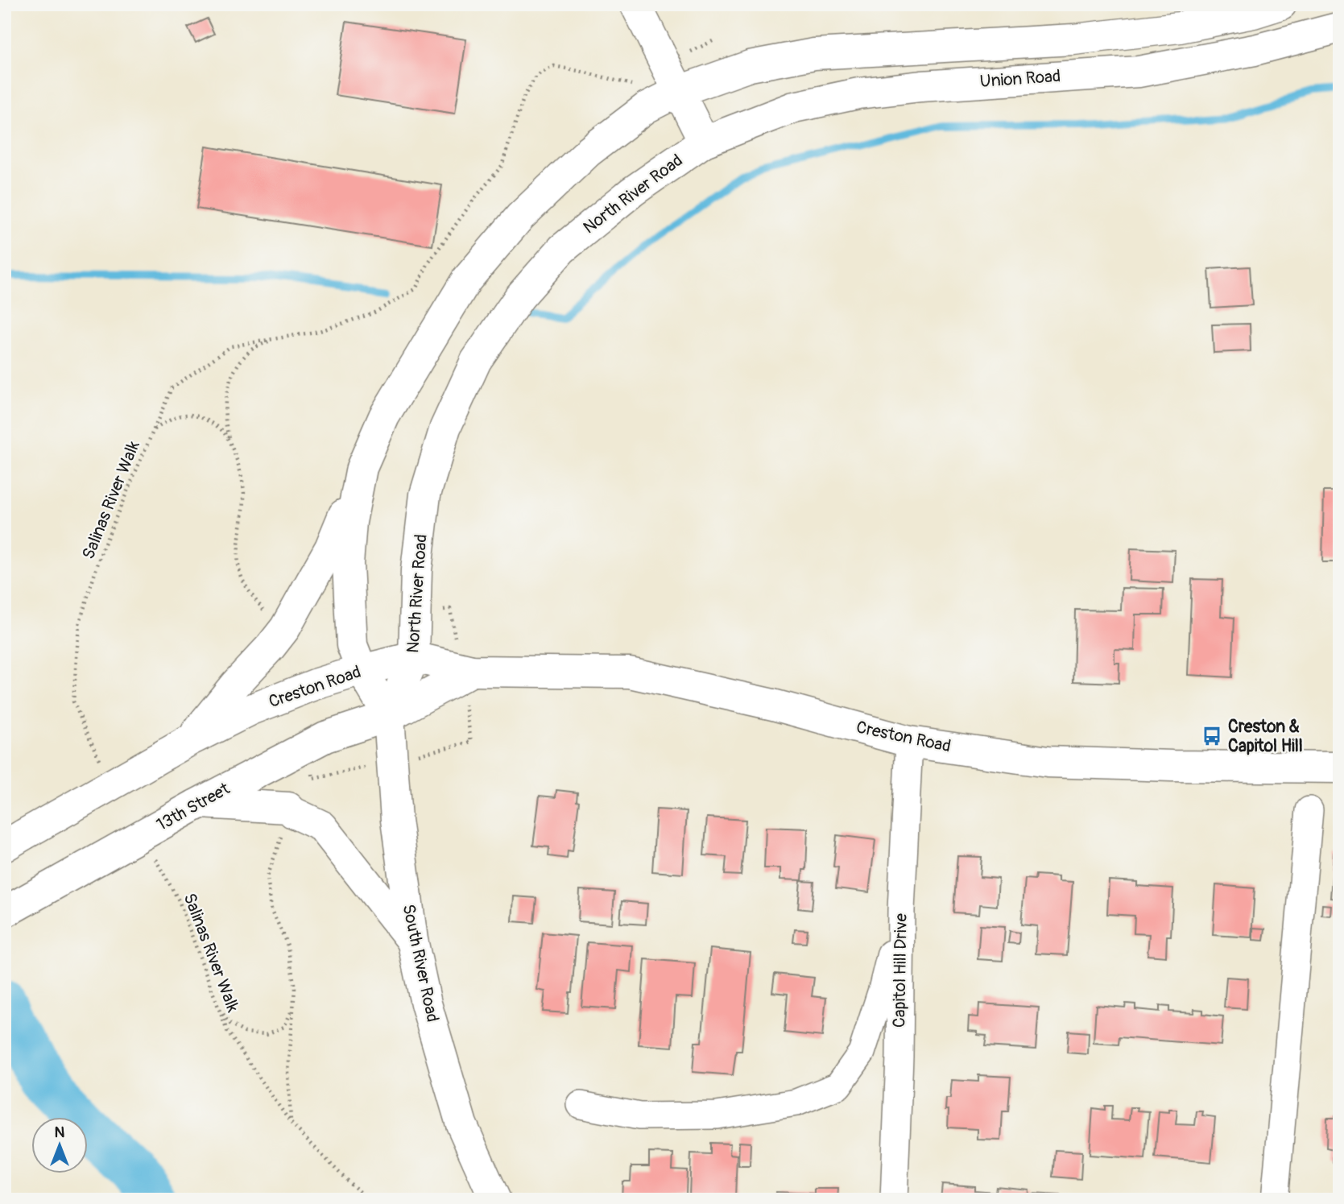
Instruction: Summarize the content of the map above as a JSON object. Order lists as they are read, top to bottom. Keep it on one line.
{"streets":{"main road":["Union Road","North River Road","Creston Road","13th Street","South River Road"],"street":["Capitol Hill Drive"],"path":["Salinas River Walk"]},"crossings":[["Union Road","North River Road"],["North River Road","Creston Road"],["North River Road","13th Street"],["North River Road","South River Road"],["Creston Road","13th Street"],["Creston Road","South River Road"],["Creston Road","Capitol Hill Drive"],["13th Street","South River Road"]],"places":{"bus stop":["Creston & Capitol Hill"]},"north":"top"}
